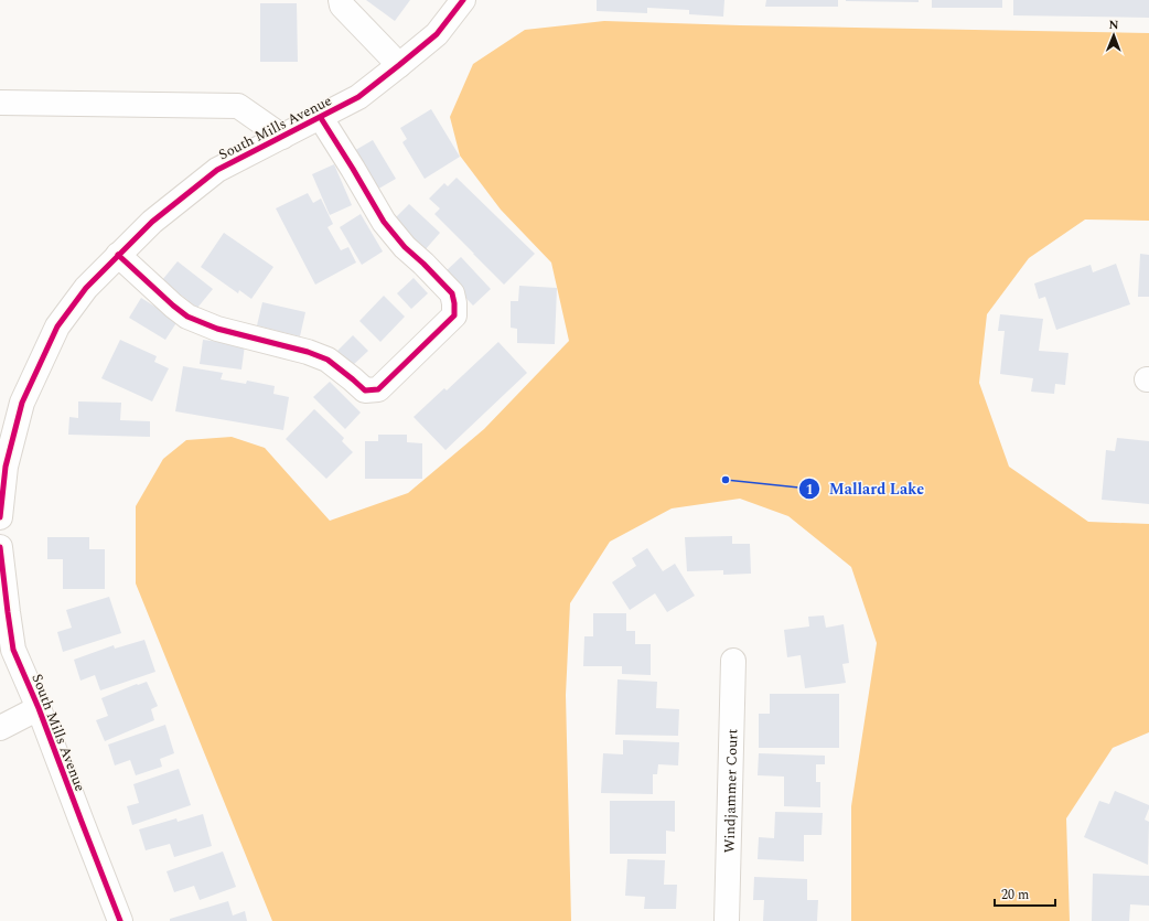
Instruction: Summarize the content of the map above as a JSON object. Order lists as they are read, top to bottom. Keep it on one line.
{"streets":{"street":["South Mills Avenue","Windjammer Court"]},"places":["Mallard Lake"],"scale_bar":"20 m","north":"top"}
